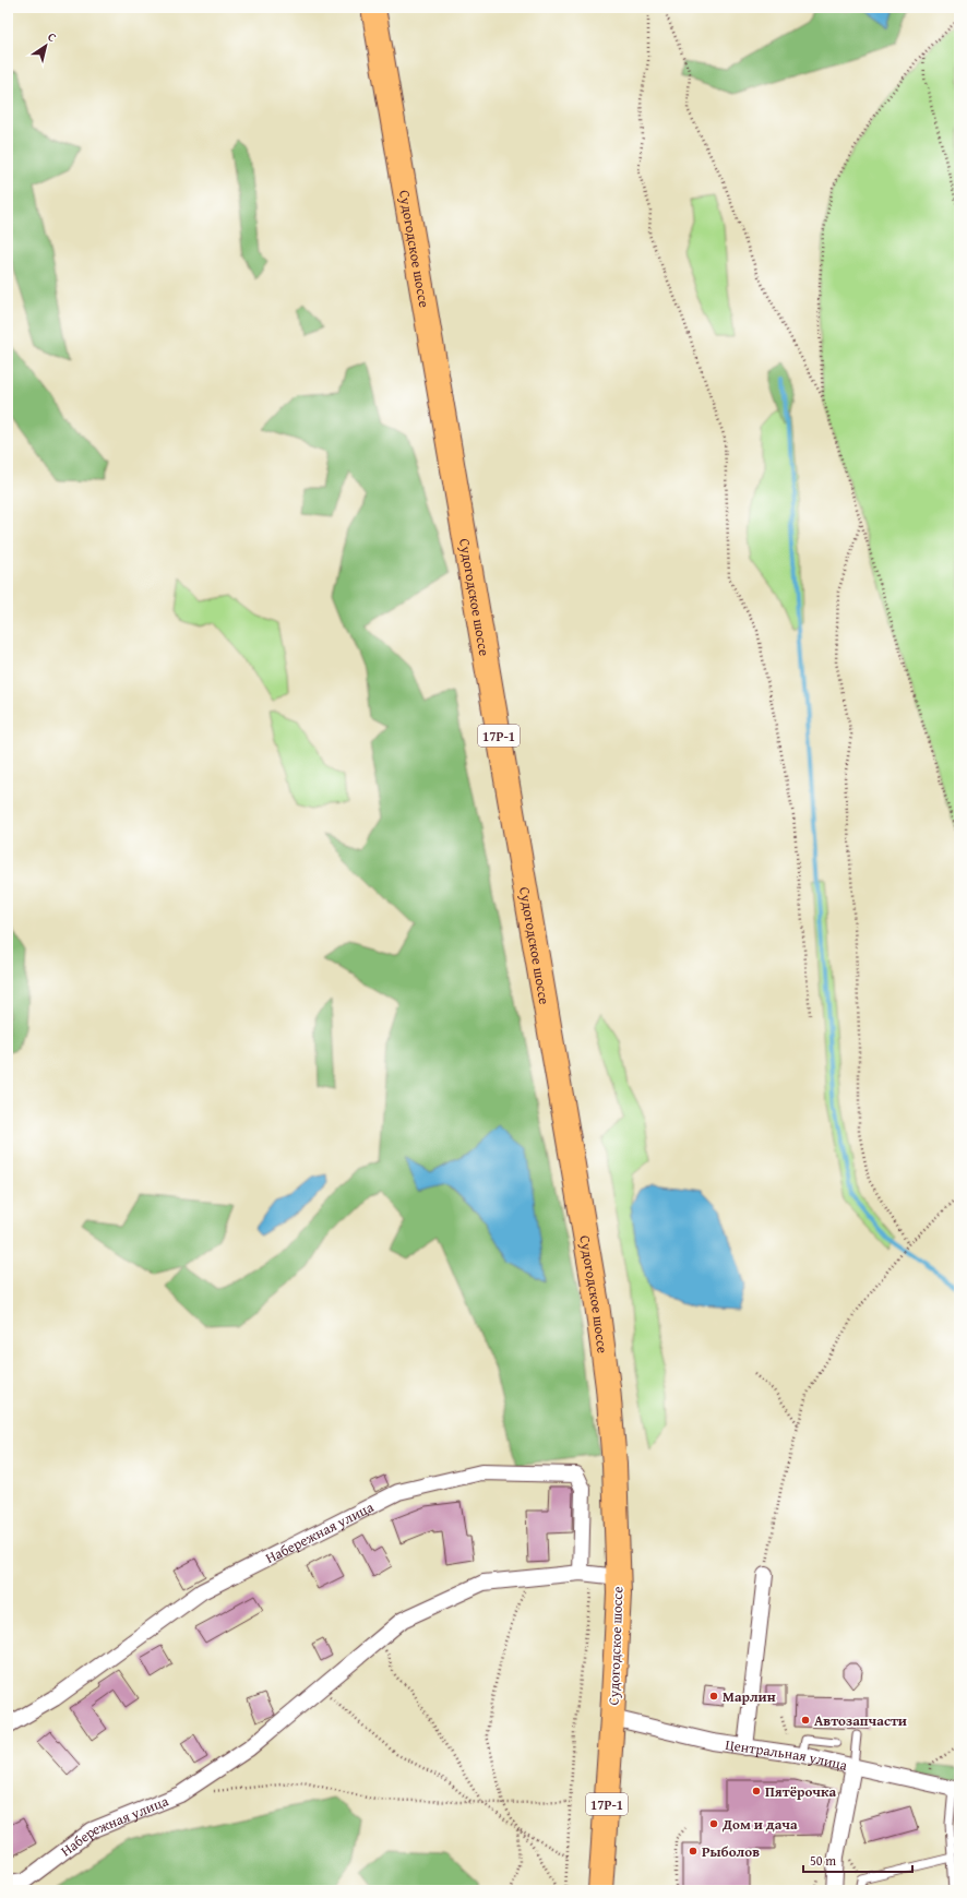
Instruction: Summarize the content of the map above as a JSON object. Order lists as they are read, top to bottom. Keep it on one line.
{"streets":{"main road":["Судогодское шоссе","17Р-1"],"street":["Набережная улица","Центральная улица"]},"crossings":[["Судогодское шоссе","Набережная улица"],["Судогодское шоссе","Центральная улица"]],"places":["Марлин","Автозапчасти","Пятёрочка","Дом и дача","Рыболов"],"scale_bar":"50 m","north":"top right"}
